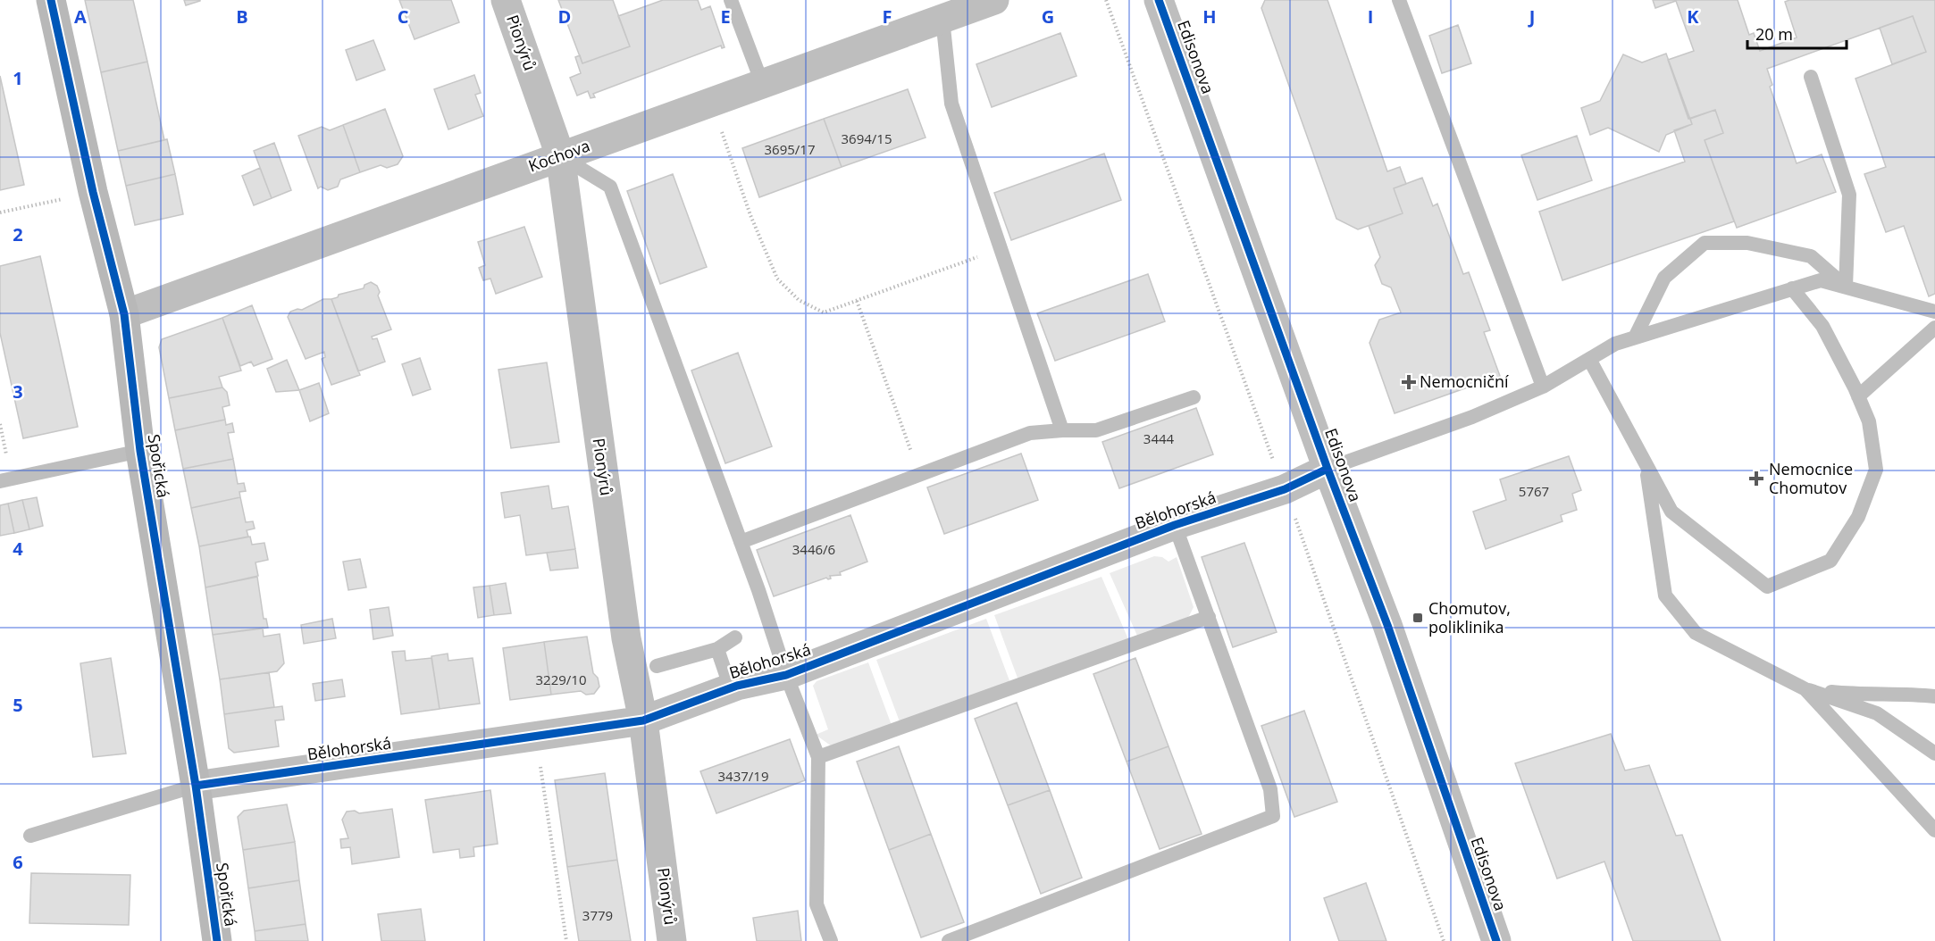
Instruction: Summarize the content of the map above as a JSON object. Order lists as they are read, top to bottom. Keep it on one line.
{"streets":{"street":["Pionýrů","Edisonova","Kochova","Spořická","Bělohorská"]},"crossings":[["Pionýrů","Kochova"],["Pionýrů","Bělohorská"],["Edisonova","Bělohorská"],["Kochova","Spořická"],["Spořická","Bělohorská"]],"places":{"health":["Nemocniční","Nemocnice Chomutov"],"transit":["Chomutov, poliklinika"]},"house_numbers":["3694/15","3695/17","3444","5767","3446/6","3229/10","3437/19","3779"],"scale_bar":"20 m","grid":{"columns":["A","B","C","D","E","F","G","H","I","J","K"],"rows":["1","2","3","4","5","6"]}}
